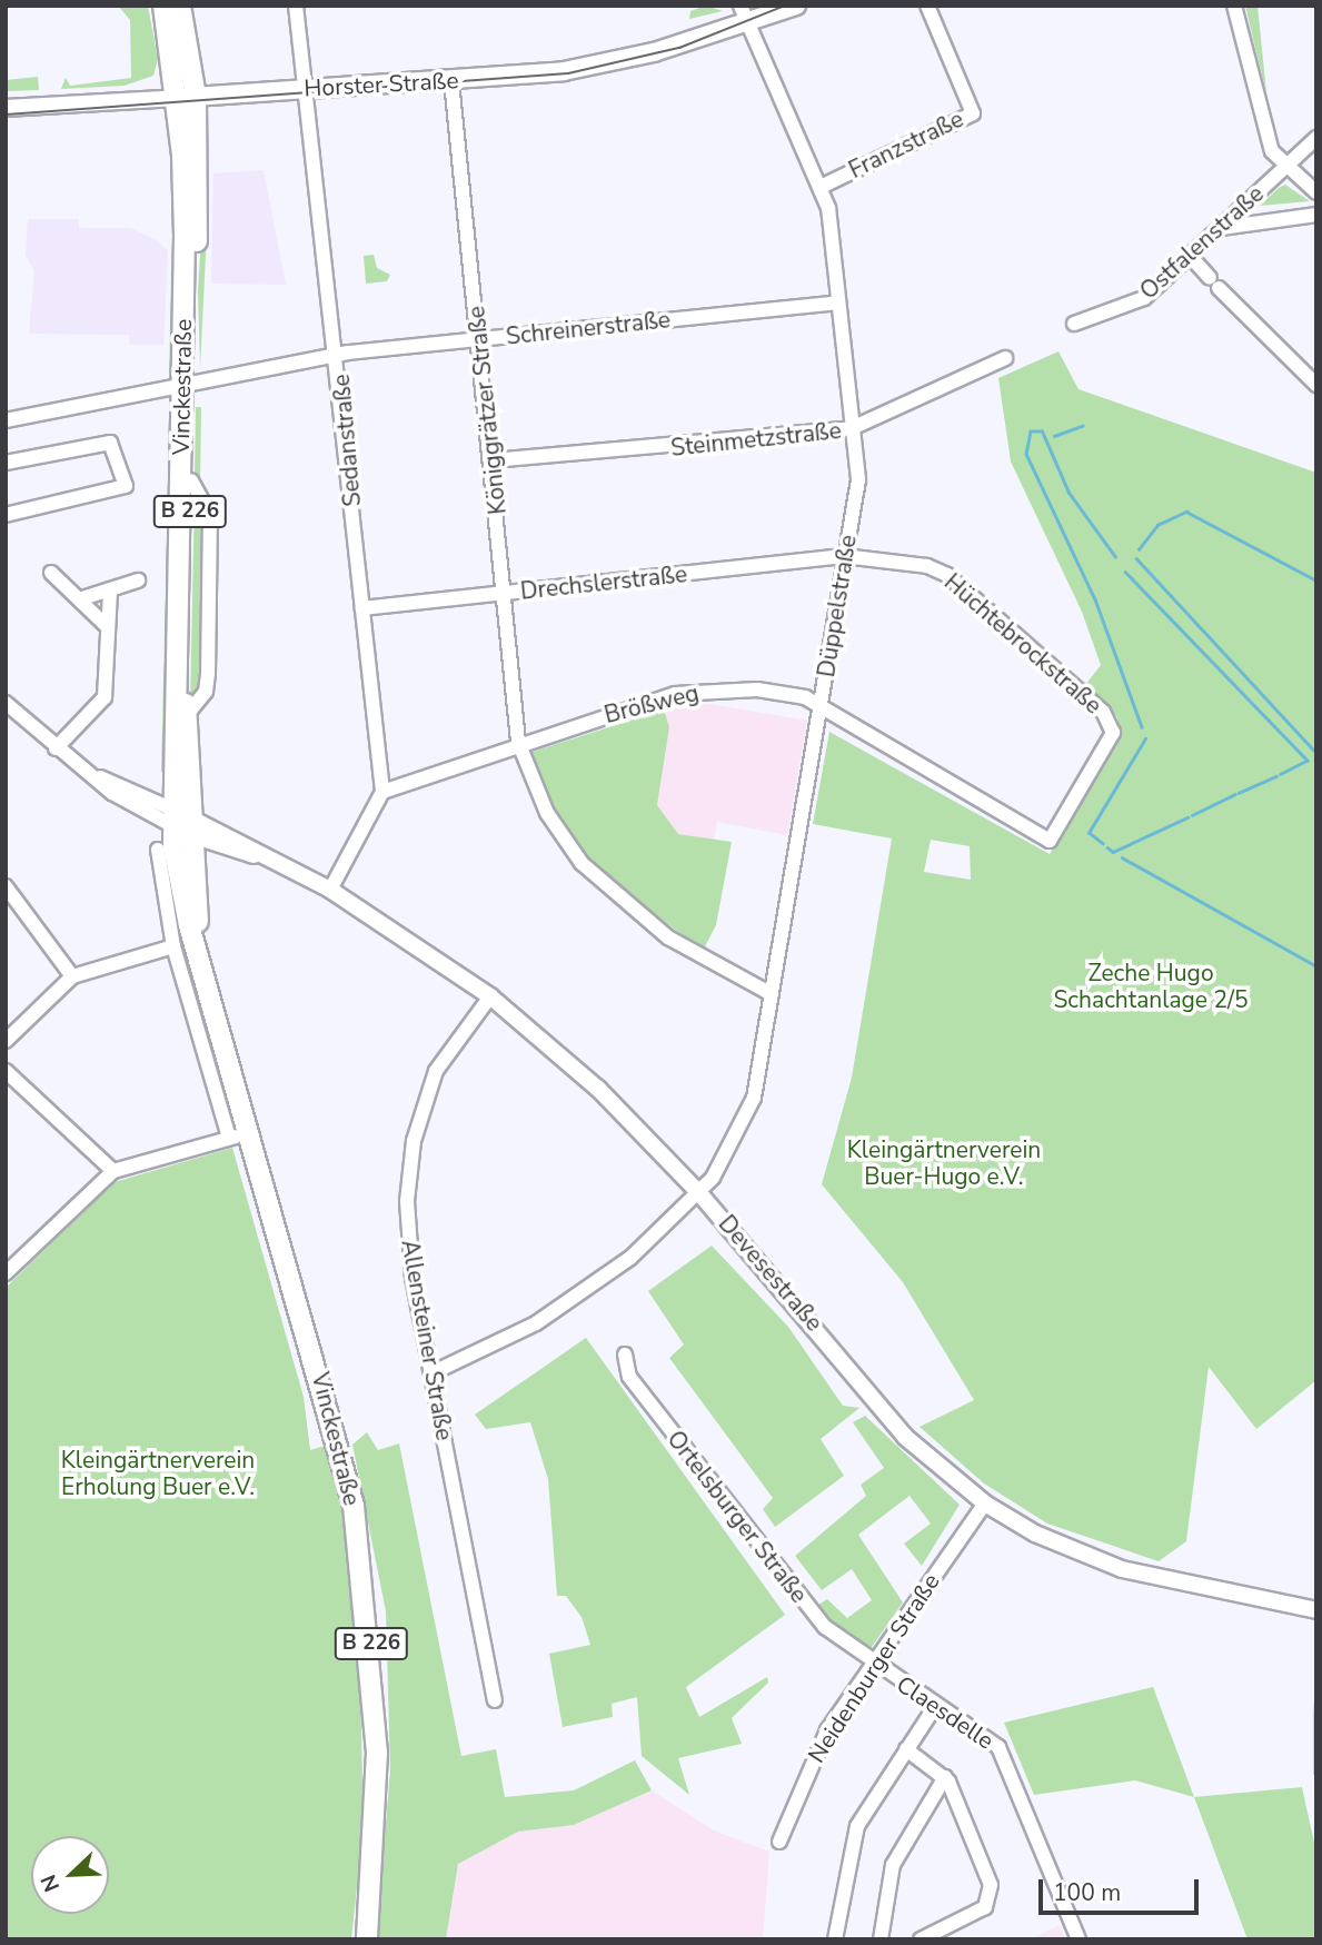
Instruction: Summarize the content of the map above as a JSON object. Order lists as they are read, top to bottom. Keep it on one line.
{"streets":{"main road":["Horster Straße","Vinckestraße","B 226"],"street":["Franzstraße","Ostfalenstraße","Schreinerstraße","Königgrätzer Straße","Steinmetzstraße","Sedanstraße","Drechslerstraße","Düppelstraße","Hüchtebrockstraße","Brößweg","Devesestraße","Allensteiner Straße","Ortelsburger Straße","Neidenburger Straße","Claesdelle"]},"crossings":[["Horster Straße","Vinckestraße"],["Horster Straße","Königgrätzer Straße"],["Horster Straße","Sedanstraße"],["Horster Straße","Düppelstraße"],["Franzstraße","Düppelstraße"],["Schreinerstraße","Vinckestraße"],["Schreinerstraße","Königgrätzer Straße"],["Schreinerstraße","Sedanstraße"],["Schreinerstraße","Düppelstraße"],["Vinckestraße","Devesestraße"],["Königgrätzer Straße","Steinmetzstraße"],["Königgrätzer Straße","Drechslerstraße"],["Königgrätzer Straße","Düppelstraße"],["Königgrätzer Straße","Brößweg"],["Steinmetzstraße","Düppelstraße"],["Sedanstraße","Drechslerstraße"],["Sedanstraße","Brößweg"],["Drechslerstraße","Düppelstraße"],["Drechslerstraße","Hüchtebrockstraße"],["Düppelstraße","Hüchtebrockstraße"],["Düppelstraße","Brößweg"],["Düppelstraße","Devesestraße"],["Düppelstraße","Allensteiner Straße"],["Hüchtebrockstraße","Brößweg"],["Devesestraße","Allensteiner Straße"],["Devesestraße","Neidenburger Straße"],["Ortelsburger Straße","Neidenburger Straße"],["Ortelsburger Straße","Claesdelle"],["Neidenburger Straße","Claesdelle"]],"parks":["Zeche Hugo Schachtanlage 2/5","Kleingärtnerverein Buer-Hugo e.V.","Kleingärtnerverein Erholung Buer e.V."],"scale_bar":"100 m","north":"bottom left"}
